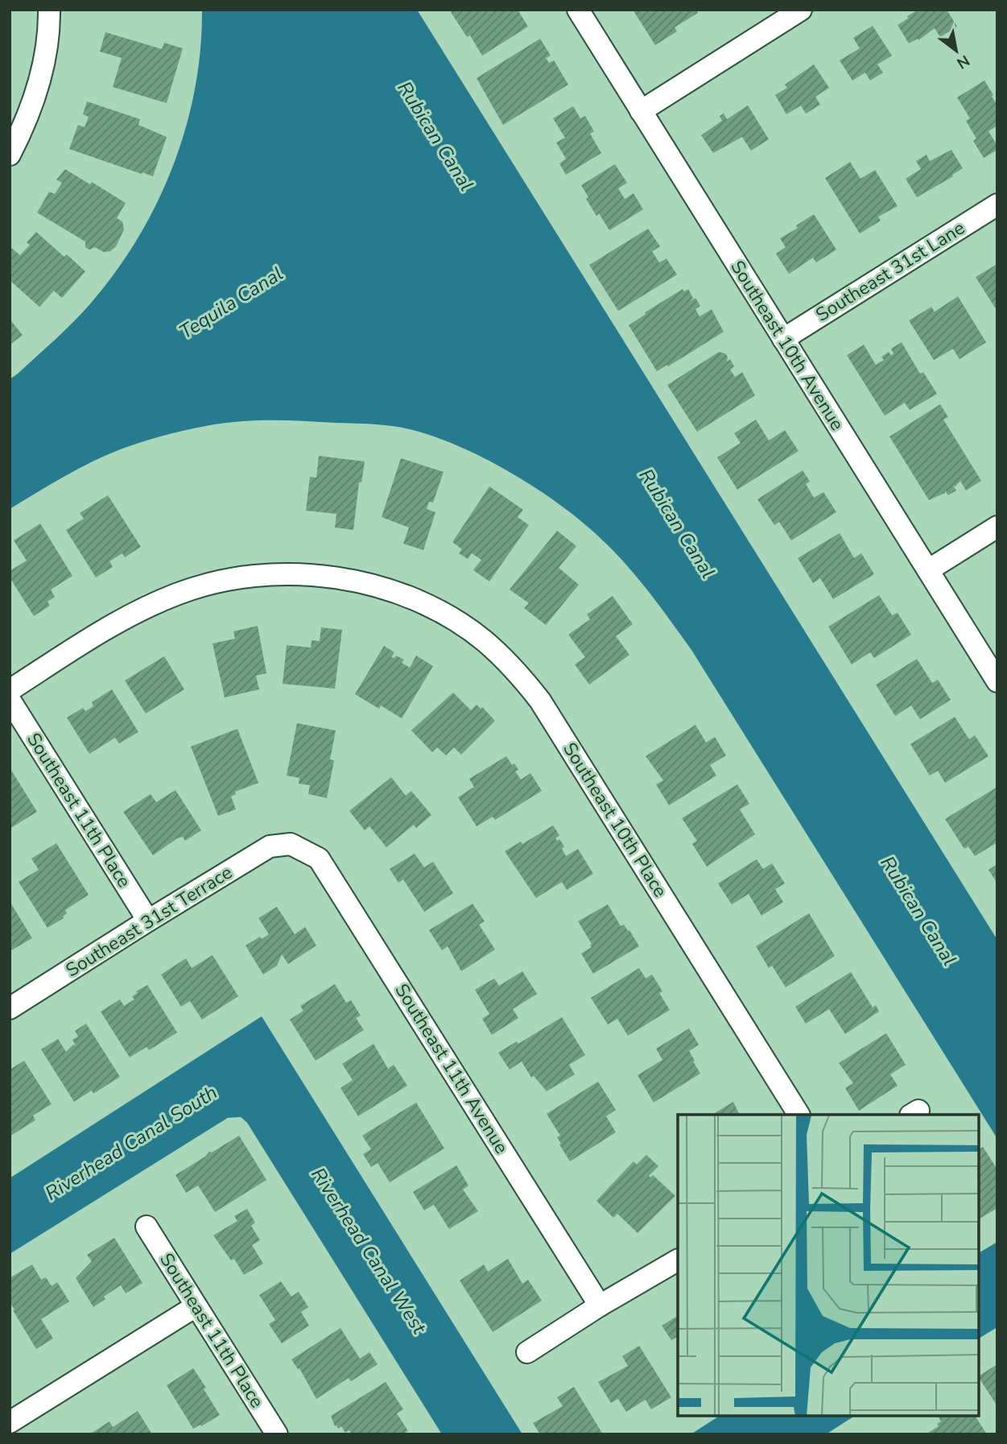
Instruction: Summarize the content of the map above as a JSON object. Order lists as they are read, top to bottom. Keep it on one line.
{"streets":{"street":["Southeast 31st Lane","Southeast 10th Avenue","Southeast 11th Place","Southeast 10th Place","Southeast 31st Terrace","Southeast 11th Avenue"]},"crossings":[["Southeast 31st Lane","Southeast 10th Avenue"],["Southeast 11th Place","Southeast 31st Terrace"],["Southeast 31st Terrace","Southeast 11th Avenue"]],"water":["Rubican Canal","Tequila Canal","Riverhead Canal South","Riverhead Canal West"],"north":"bottom right"}
